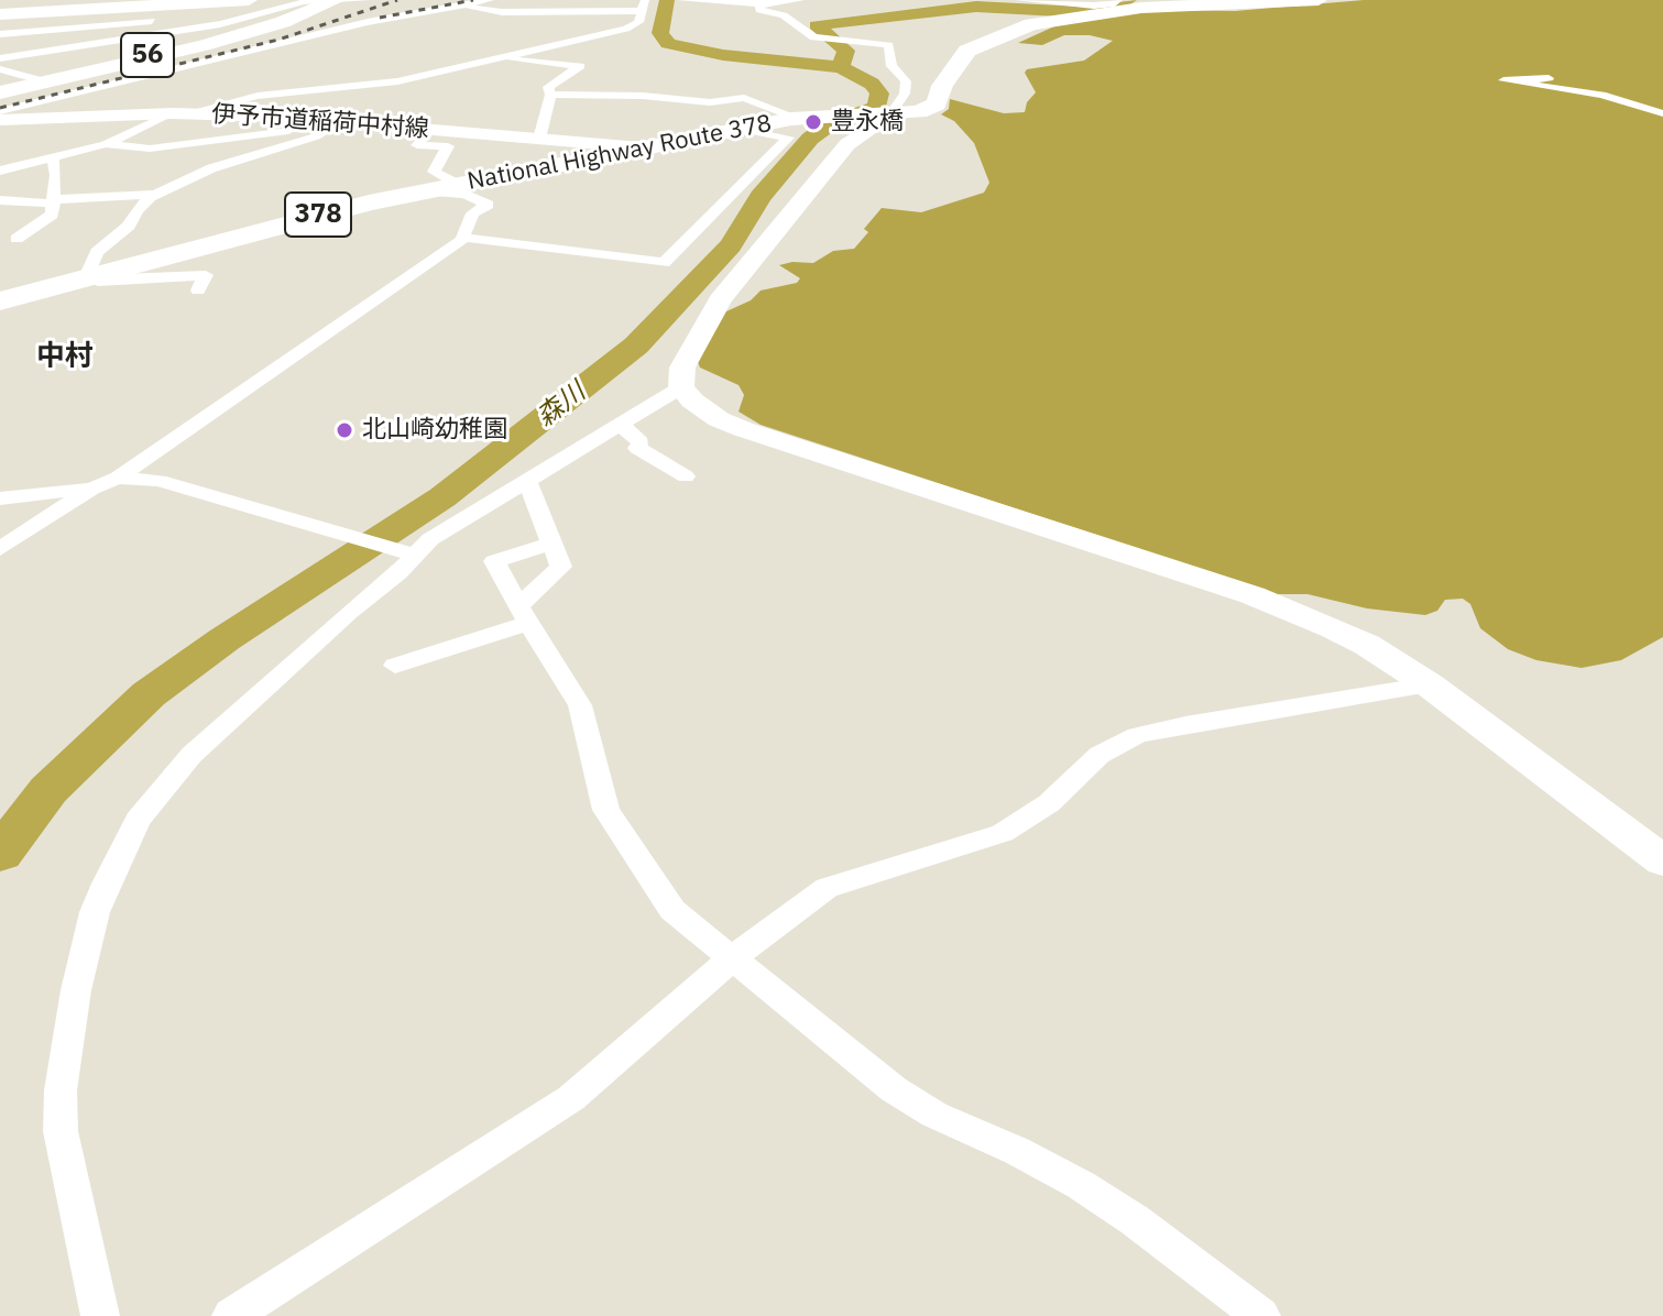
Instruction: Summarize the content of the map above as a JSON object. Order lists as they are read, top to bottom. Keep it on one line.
{"streets":{"highway":["56","National Highway Route 378","378"],"street":["伊予市道稲荷中村線"]},"crossings":[["伊予市道稲荷中村線","National Highway Route 378"]],"districts":["中村"],"water":["森川"],"places":["豊永橋","北山崎幼稚園"]}
